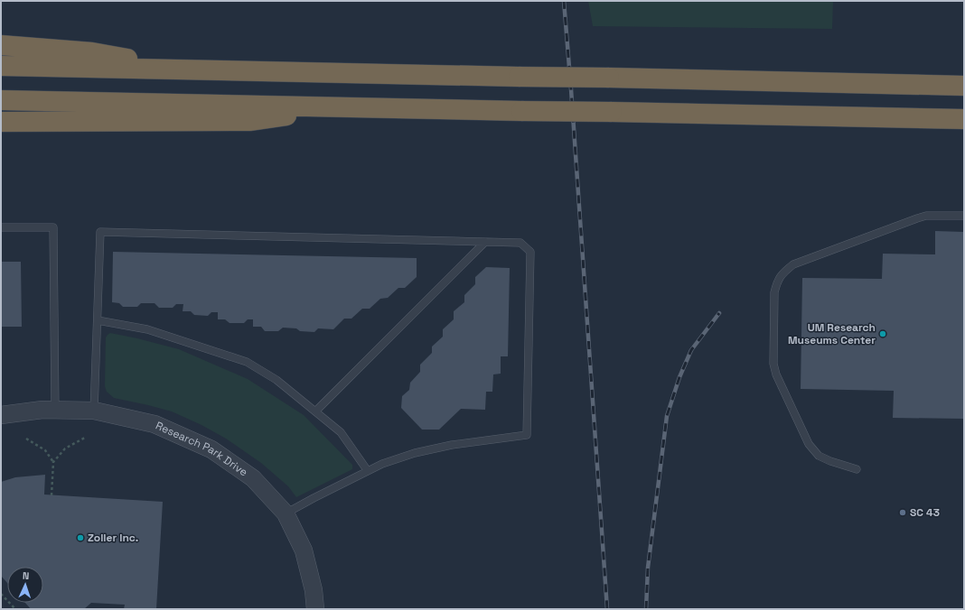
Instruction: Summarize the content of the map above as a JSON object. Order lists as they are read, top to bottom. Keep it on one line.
{"streets":{"street":["Research Park Drive"]},"places":["UM Research Museums Center","SC 43","Zoller Inc."],"north":"top"}
